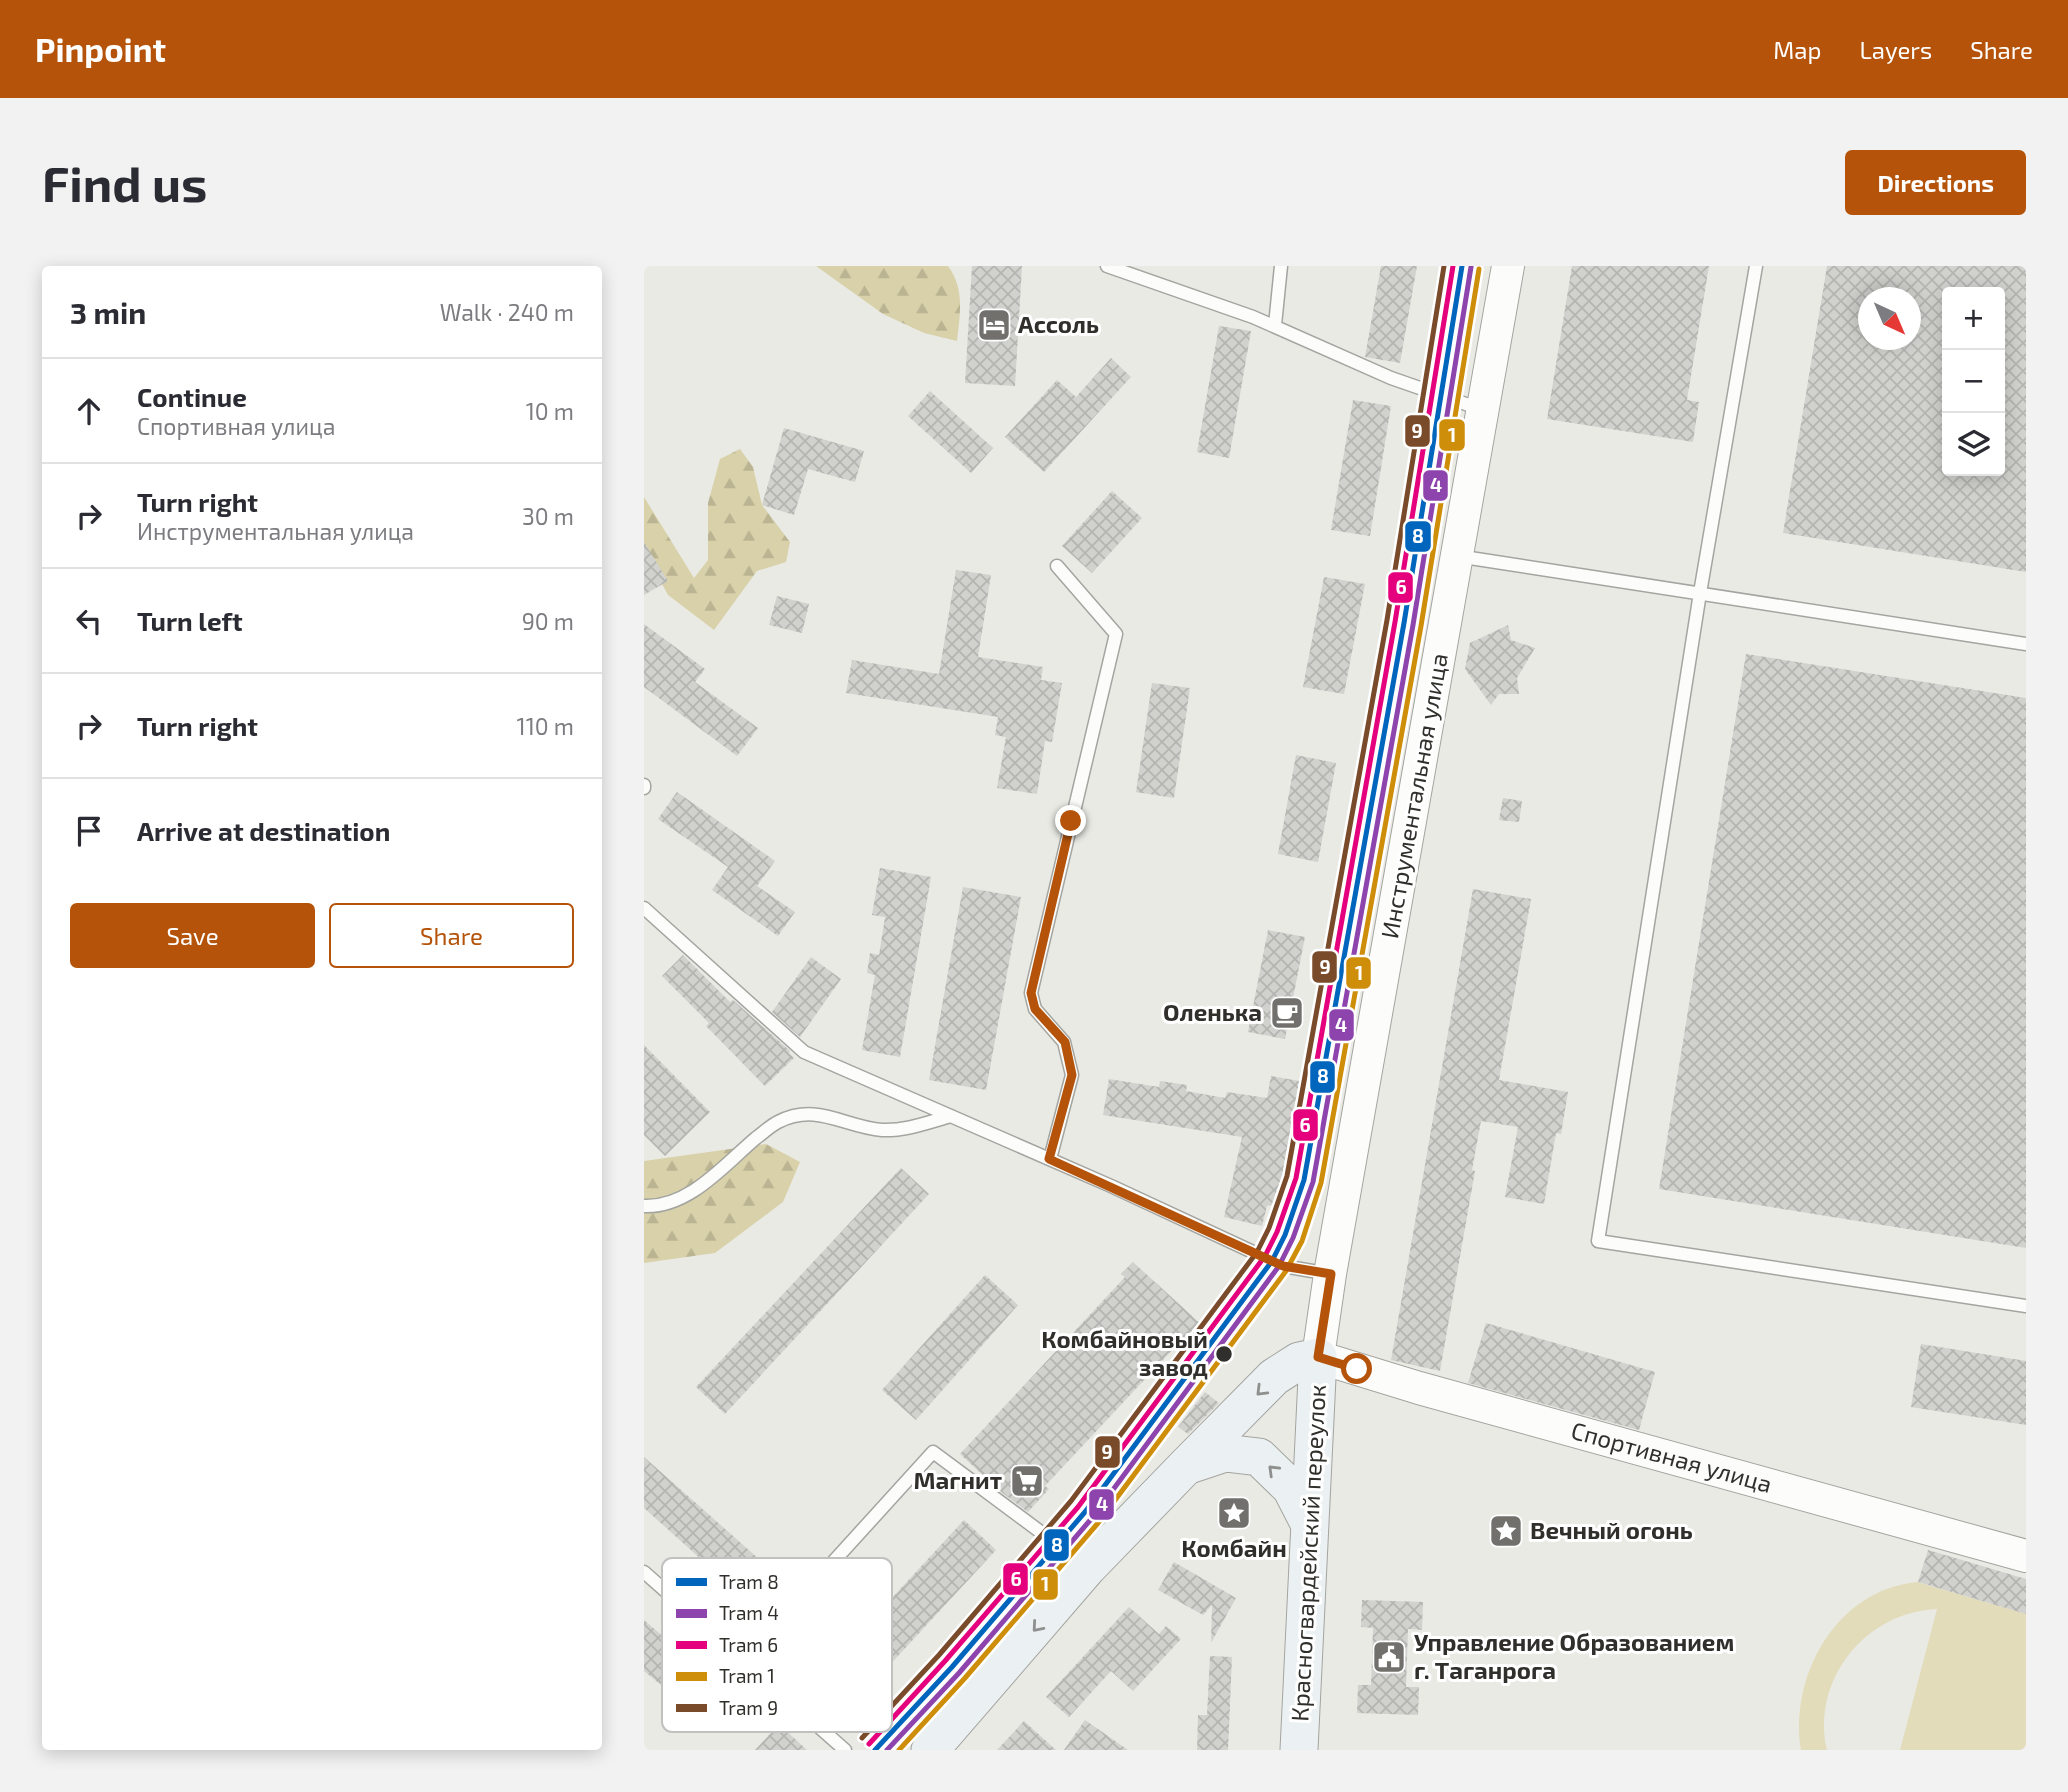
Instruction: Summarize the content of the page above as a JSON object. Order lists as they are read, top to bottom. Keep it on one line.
{"streets":{"main road":["Красногвардейский переулок"],"street":["Инструментальная улица","Спортивная улица"]},"crossings":[["Инструментальная улица","Спортивная улица"],["Инструментальная улица","Красногвардейский переулок"],["Спортивная улица","Красногвардейский переулок"]],"places":{"hotel":["Ассоль"],"cafe":["Оленька"],"other":["Комбайновый завод"],"supermarket":["Магнит"],"place":["Комбайн","Вечный огонь"],"public building":["Управление Образованием г. Таганрога"]},"lines":["tram line 8","tram line 6","tram line 9","tram line 4","tram line 1"],"legend":["Tram 8","Tram 4","Tram 6","Tram 1","Tram 9"],"north":"bottom right","page":{"header":"Pinpoint","nav":["Map","Layers","Share"],"buttons":["Directions",["Save","Share"]],"title":"Find us","heading":["3 min","Walk · 240 m"],"map_buttons":["+","−"],"list":[["Continue","Спортивная улица","10 m"],["Turn right","Инструментальная улица","30 m"],["Turn left","90 m"],["Turn right","110 m"],"Arrive at destination"]}}
